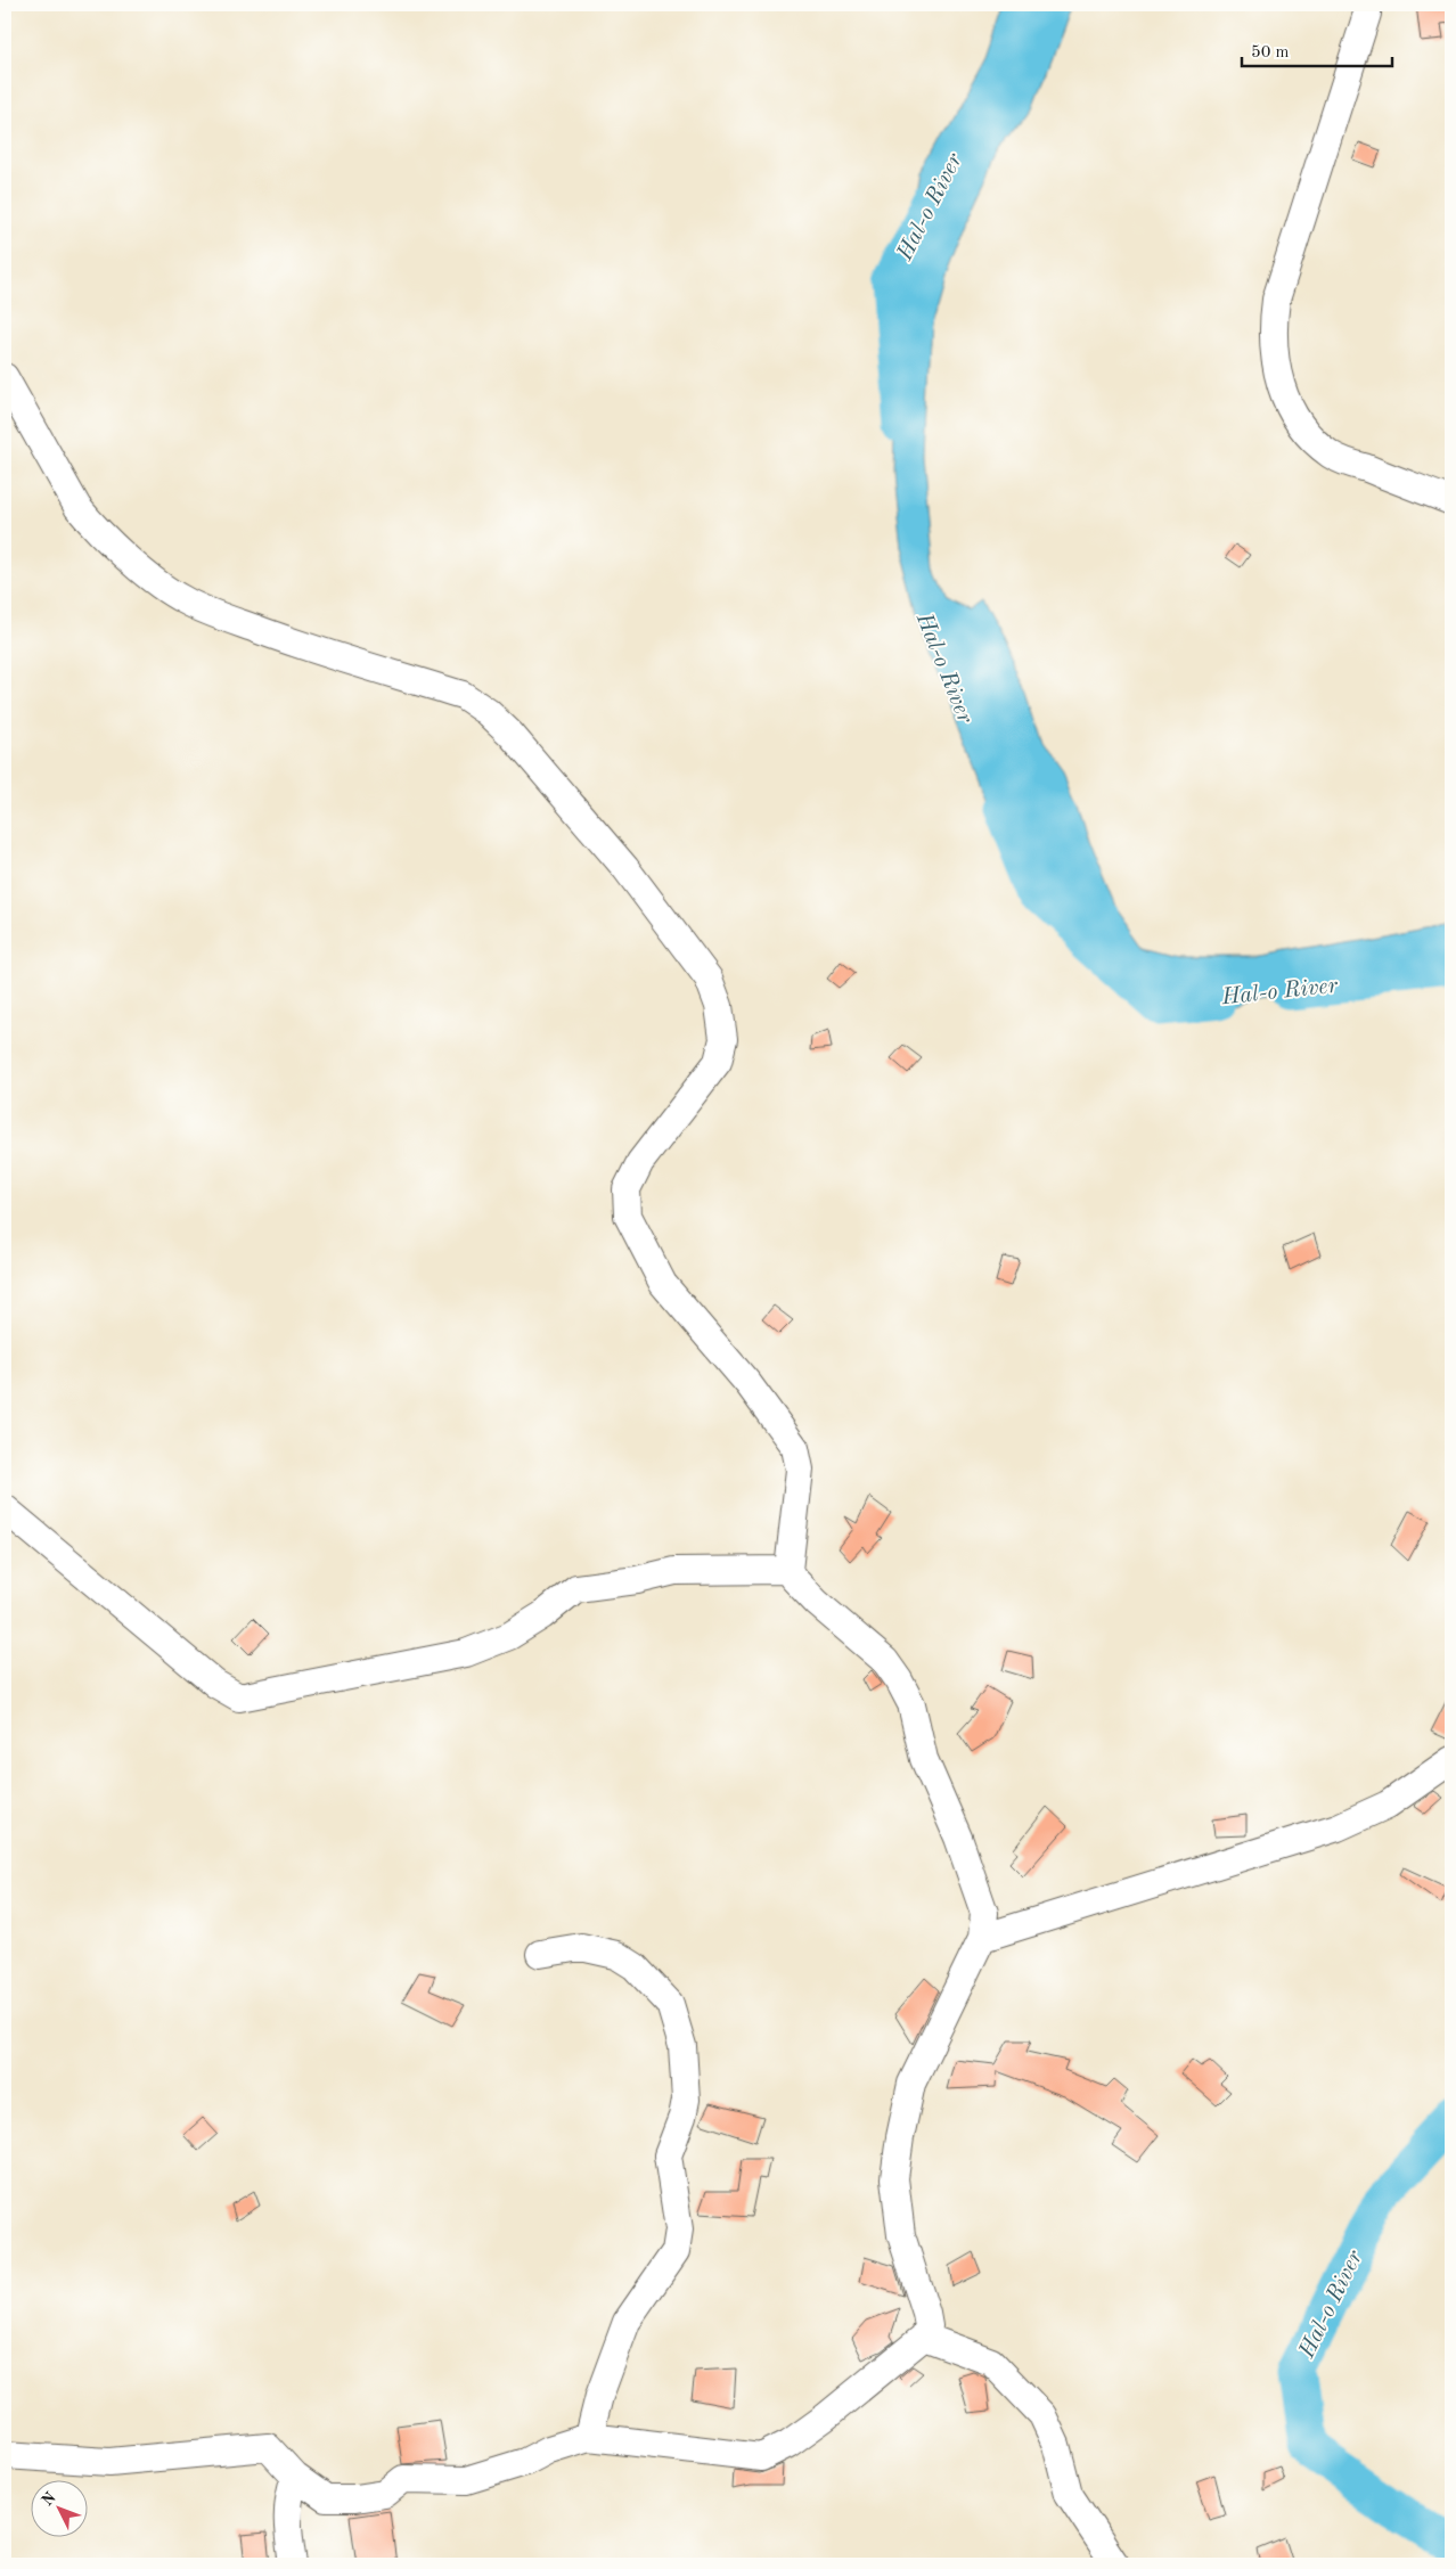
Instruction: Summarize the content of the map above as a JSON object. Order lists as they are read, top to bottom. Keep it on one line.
{"water":["Hal-o River"],"scale_bar":"50 m","north":"top left"}
